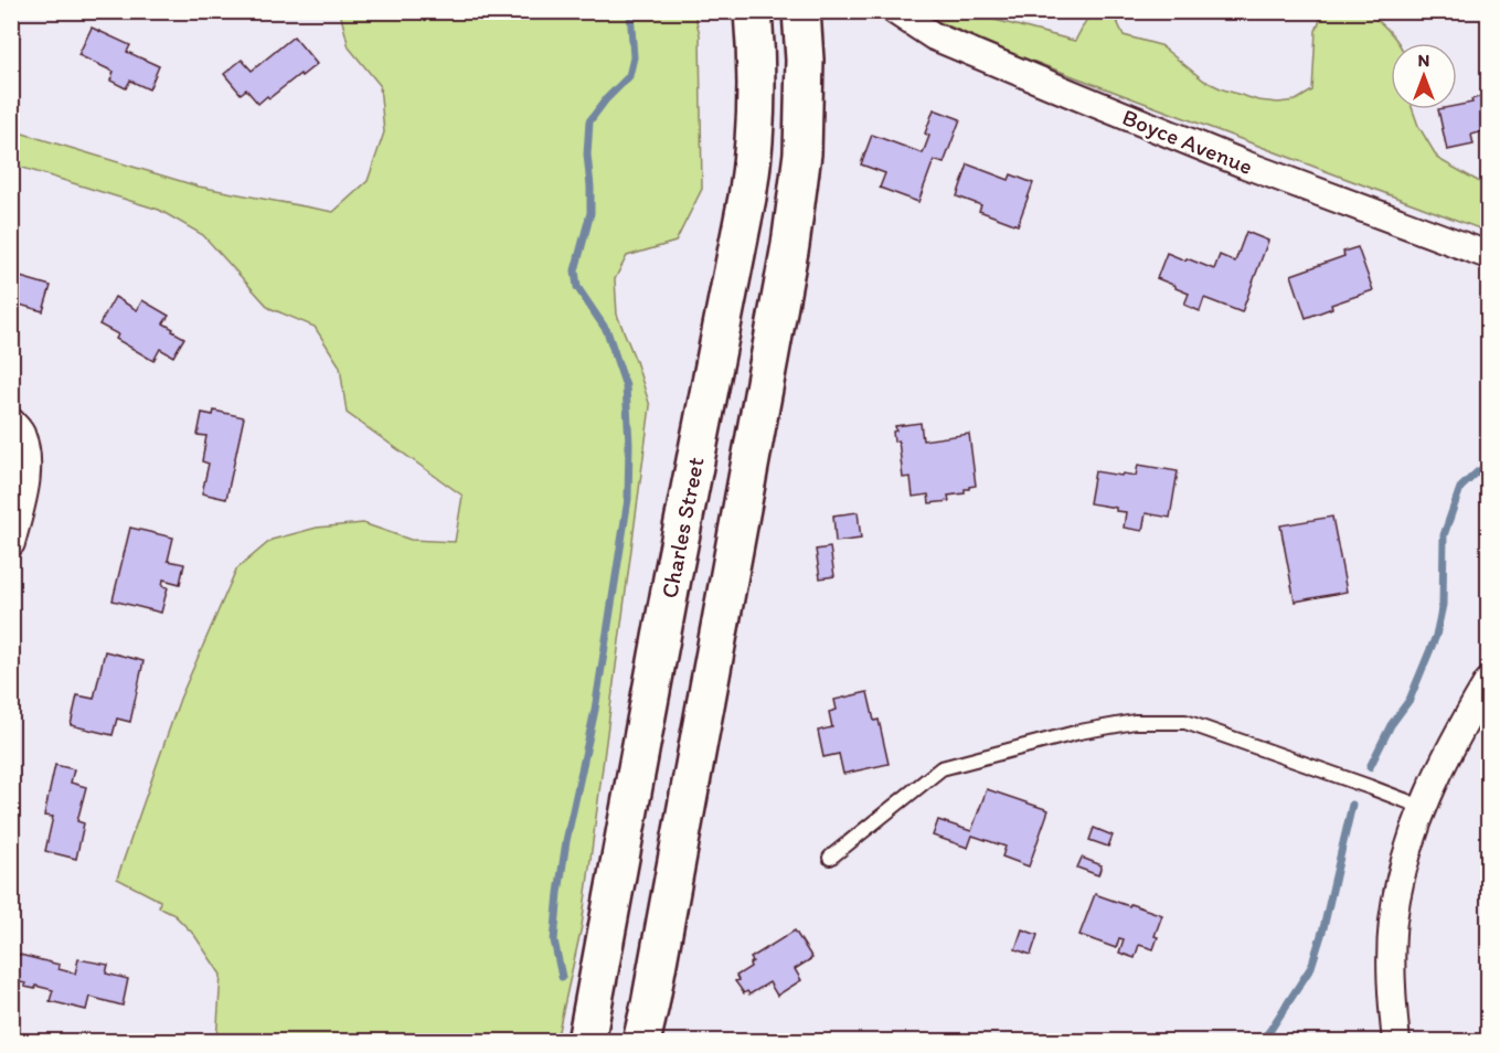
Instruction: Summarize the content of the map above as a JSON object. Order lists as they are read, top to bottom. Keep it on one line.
{"streets":{"main road":["Charles Street"],"street":["Boyce Avenue"]},"north":"top"}
